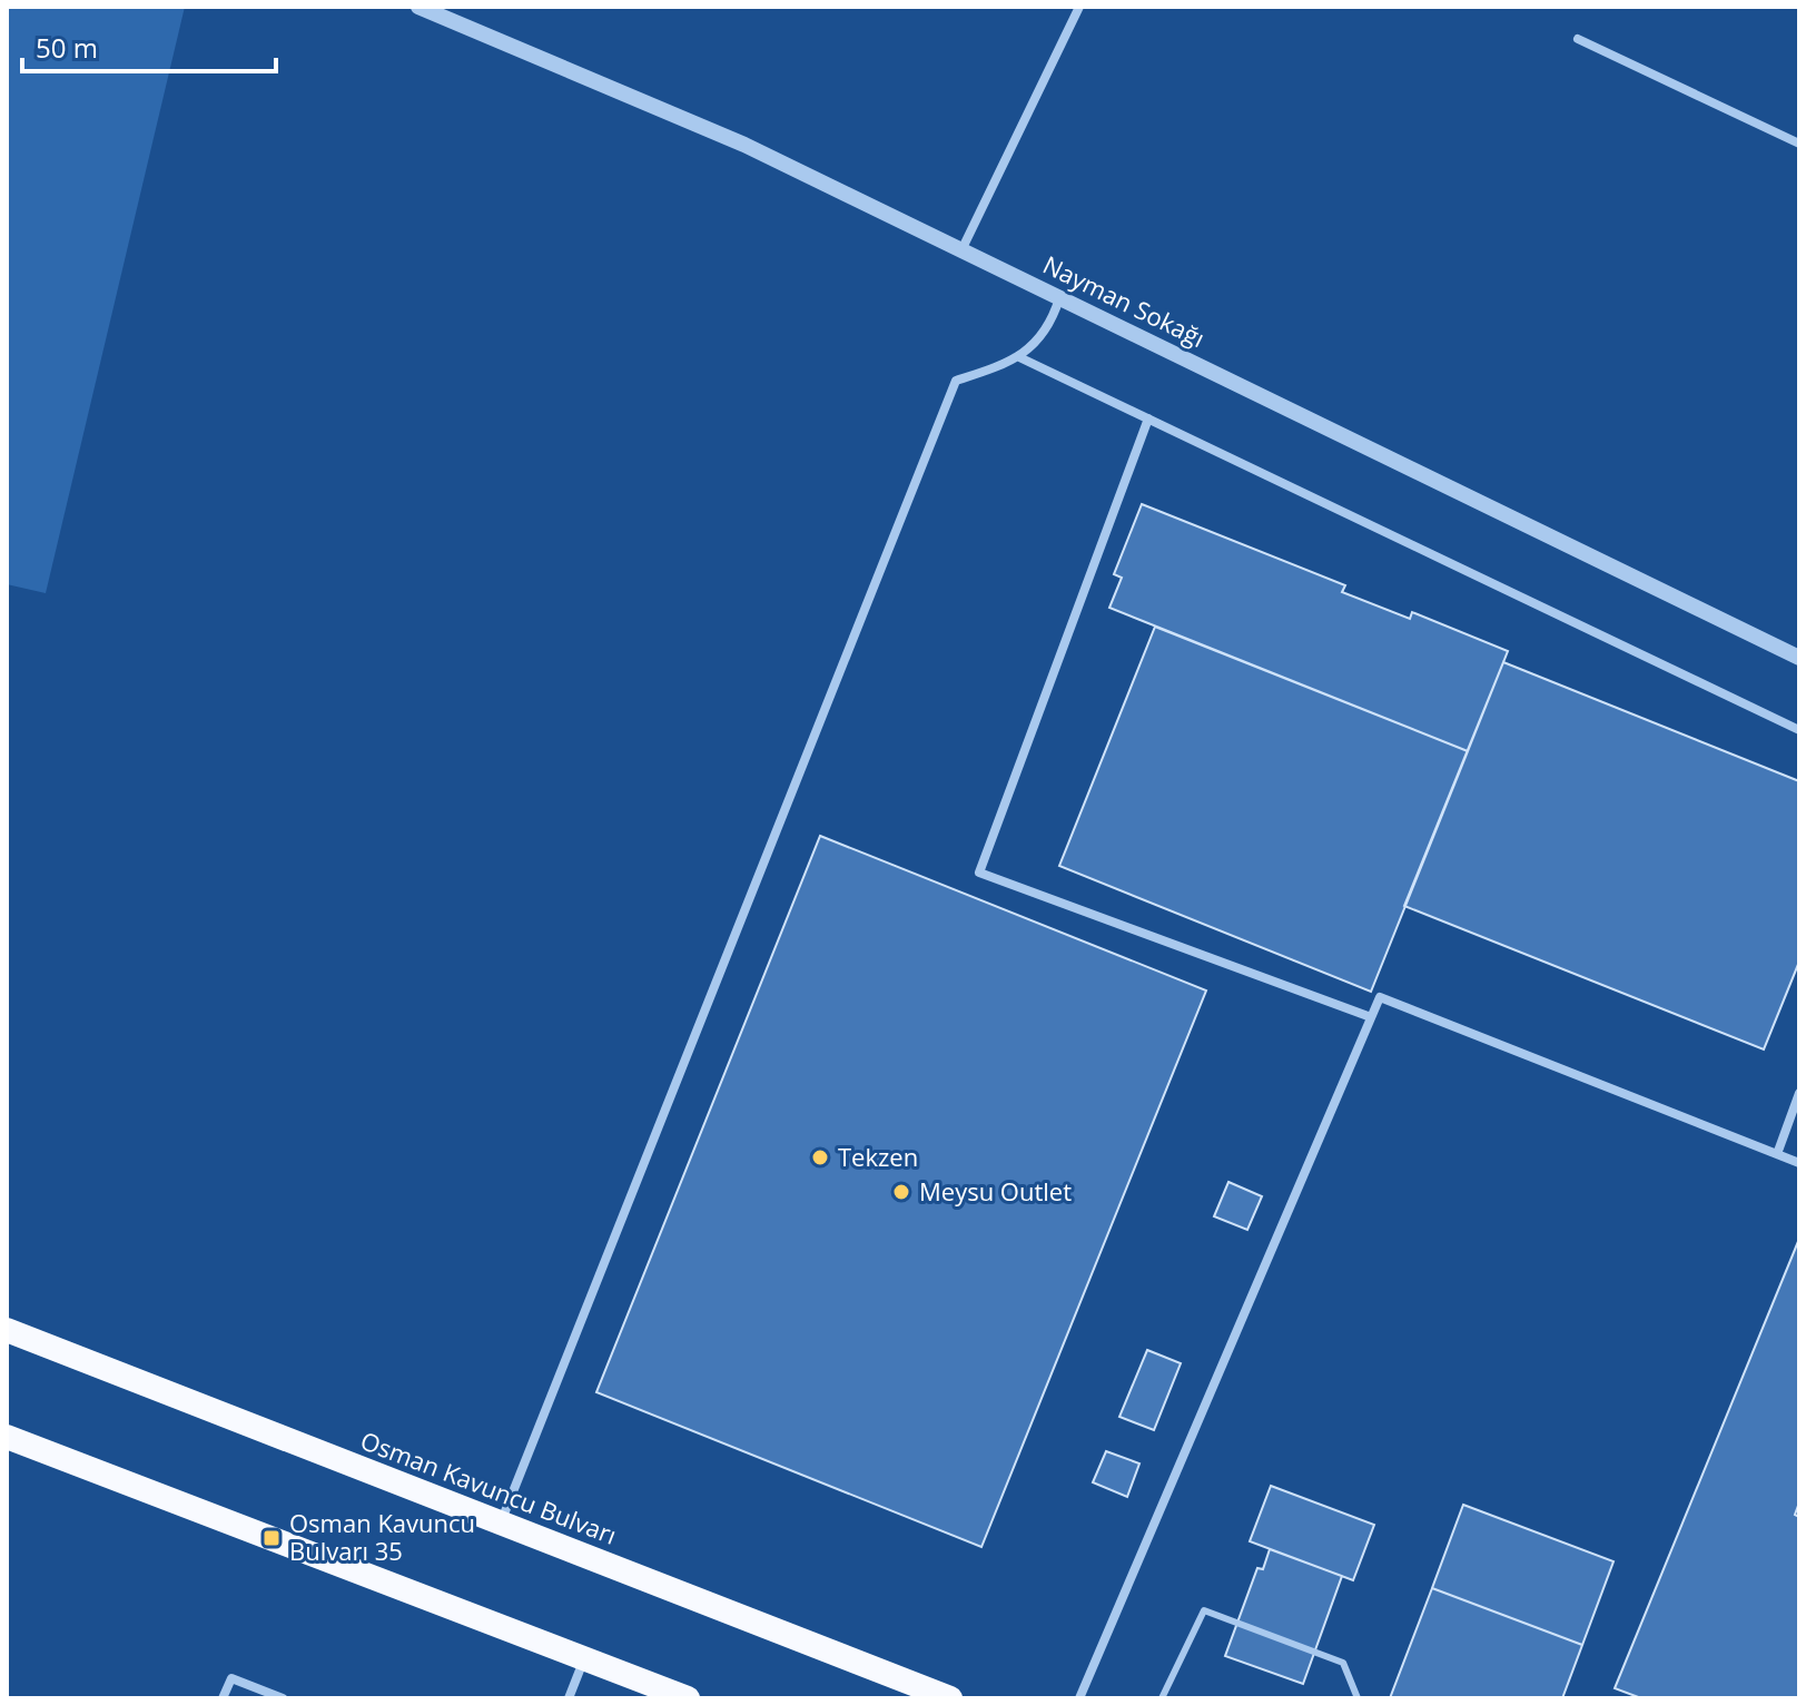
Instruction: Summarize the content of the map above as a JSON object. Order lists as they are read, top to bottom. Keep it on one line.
{"streets":{"highway":["Osman Kavuncu Bulvarı"],"street":["Nayman Sokağı"]},"places":{"other":["Tekzen","Meysu Outlet"],"transit":["Osman Kavuncu Bulvarı 35"]},"scale_bar":"50 m"}
